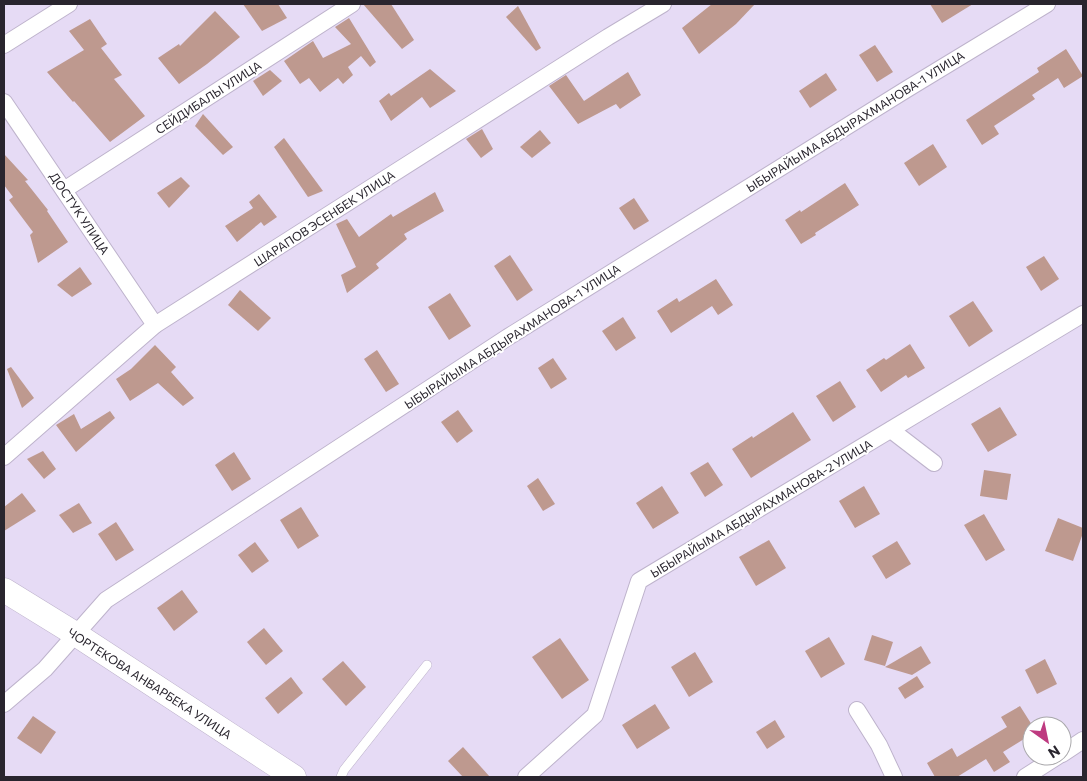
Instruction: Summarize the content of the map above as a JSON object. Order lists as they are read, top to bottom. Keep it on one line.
{"streets":{"street":["СЕЙДИБАЛЫ УЛИЦА","ЫБЫРАЙЫМА АБДЫРАХМАНОВА-1 УЛИЦА","ДОСТУК УЛИЦА","ШАРАПОВ ЭСЕНБЕК УЛИЦА","ЫБЫРАЙЫМА АБДЫРАХМАНОВА-2 УЛИЦА","ЧОРТЕКОВА АНВАРБЕКА УЛИЦА"]},"crossings":[["СЕЙДИБАЛЫ УЛИЦА","ДОСТУК УЛИЦА"],["ЫБЫРАЙЫМА АБДЫРАХМАНОВА-1 УЛИЦА","ЧОРТЕКОВА АНВАРБЕКА УЛИЦА"],["ДОСТУК УЛИЦА","ШАРАПОВ ЭСЕНБЕК УЛИЦА"]],"north":"bottom right"}
